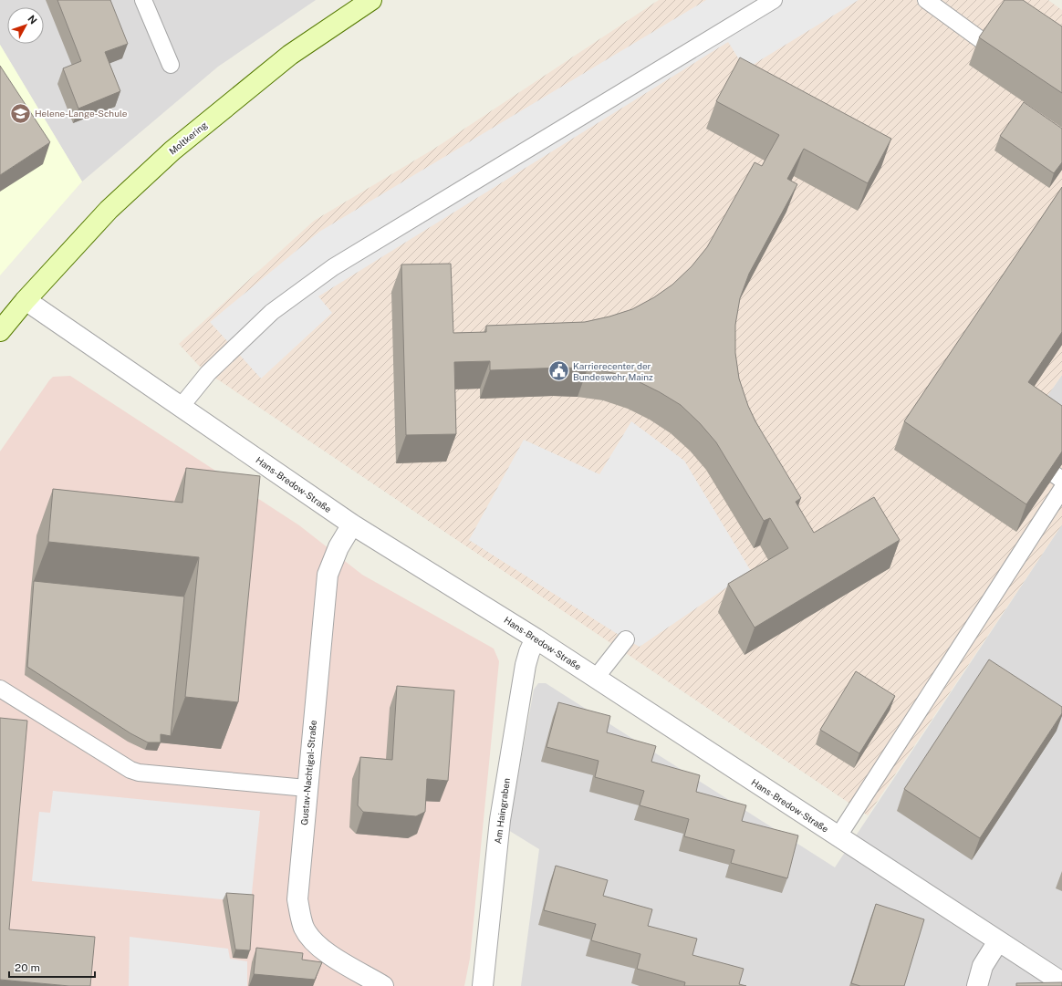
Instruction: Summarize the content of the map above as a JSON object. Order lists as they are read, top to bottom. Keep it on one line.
{"streets":{"street":["Moltkering","Hans-Bredow-Straße","Gustav-Nachtigal-Straße","Am Haingraben"]},"crossings":[["Moltkering","Hans-Bredow-Straße"],["Hans-Bredow-Straße","Gustav-Nachtigal-Straße"],["Hans-Bredow-Straße","Am Haingraben"]],"places":{"school or university":["Helene-Lange-Schule"],"public building":["Karrierecenter der Bundeswehr Mainz"]},"scale_bar":"20 m","north":"top right"}
